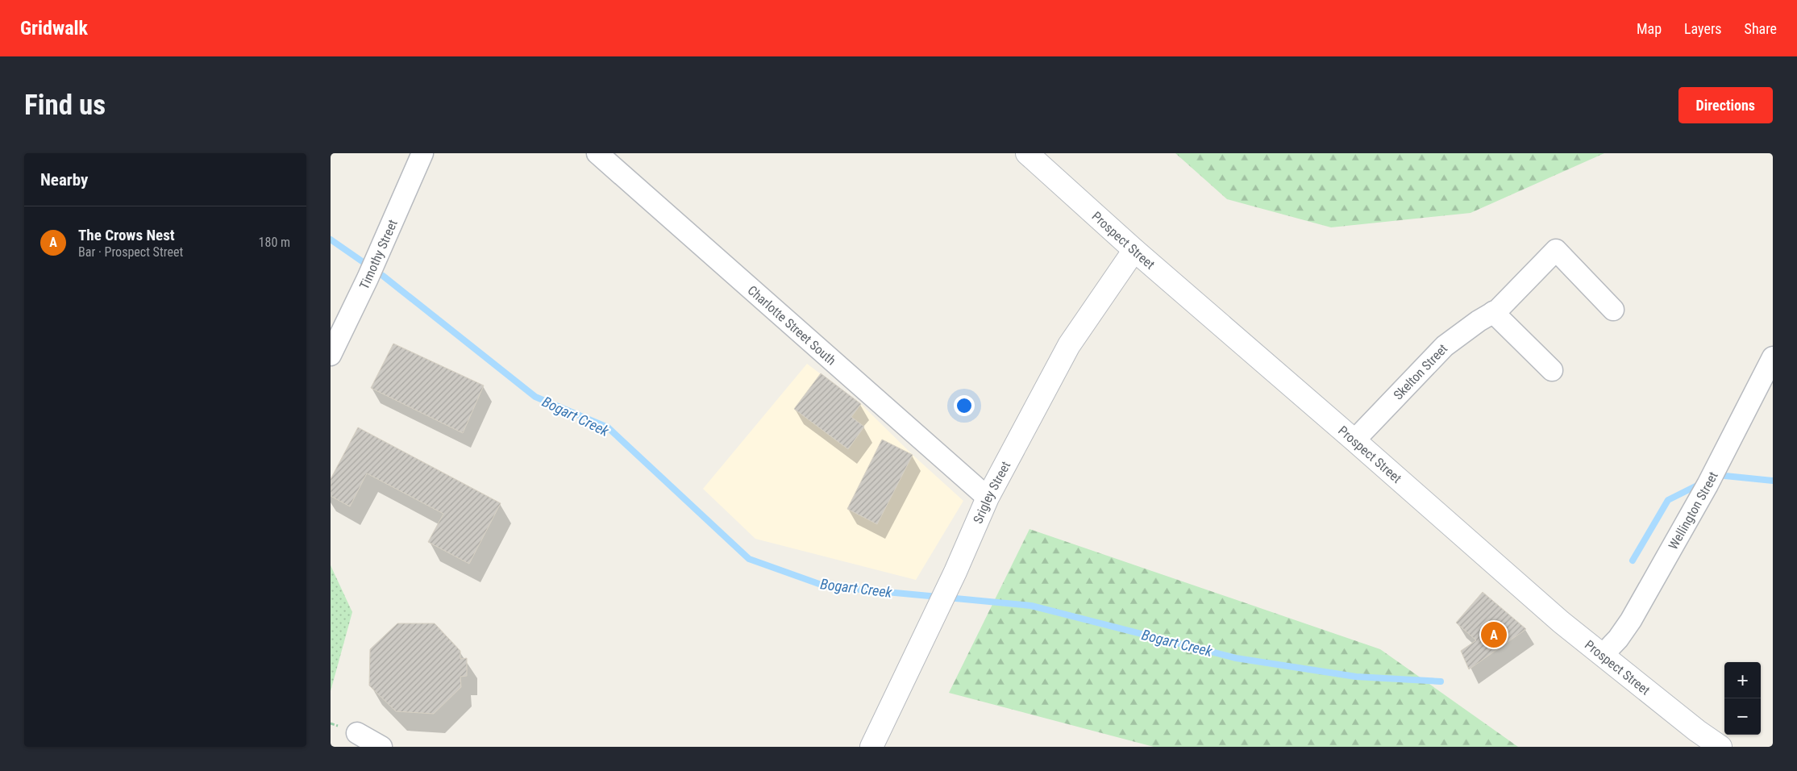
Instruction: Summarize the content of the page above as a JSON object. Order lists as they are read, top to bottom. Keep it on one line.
{"streets":{"main road":["Prospect Street","Srigley Street"],"street":["Timothy Street","Charlotte Street South","Skelton Street","Wellington Street"]},"crossings":[["Prospect Street","Skelton Street"],["Prospect Street","Srigley Street"],["Prospect Street","Wellington Street"],["Charlotte Street South","Srigley Street"]],"water":["Bogart Creek"],"page":{"header":"Gridwalk","nav":["Map","Layers","Share"],"buttons":"Directions","title":"Find us","heading":"Nearby","list":[{"mark":"A","name":"The Crows Nest","note":"Bar · Prospect Street","value":"180 m"}],"pins":"A","map_buttons":["+","−"]}}
